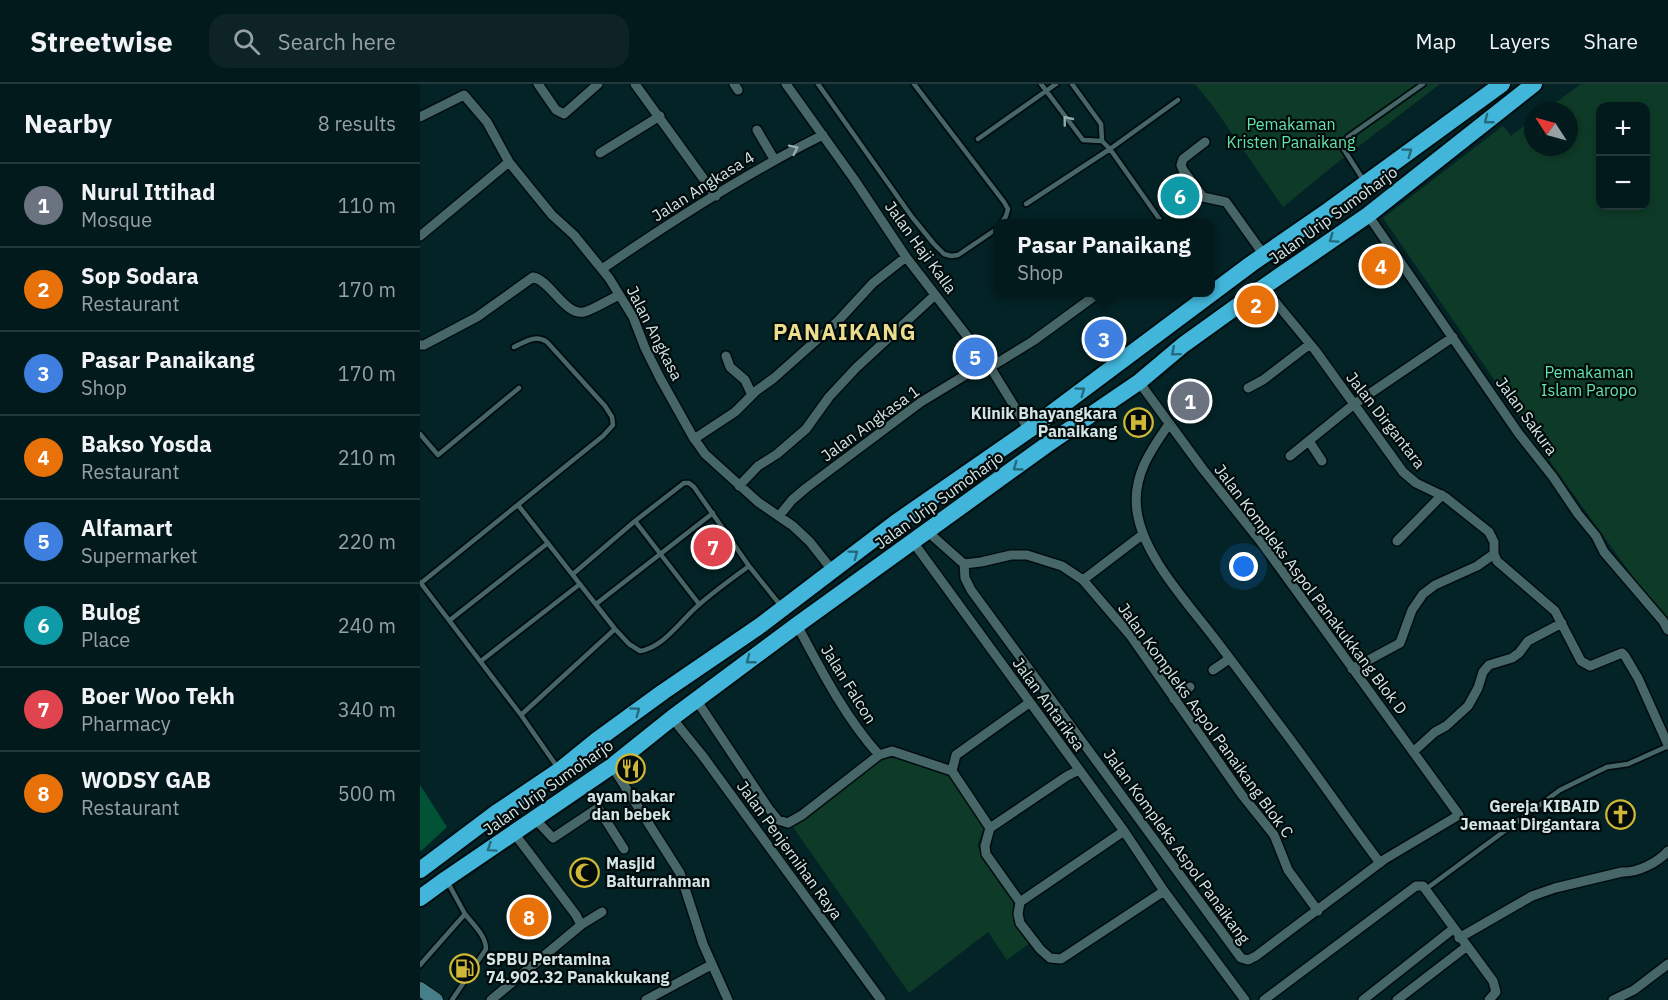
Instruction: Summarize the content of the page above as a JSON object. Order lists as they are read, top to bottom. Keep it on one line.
{"streets":{"highway":["Jalan Urip Sumoharjo"],"street":["Jalan Angkasa 4","Jalan Haji Kalla","Jalan Angkasa","Jalan Sakura","Jalan Dirgantara","Jalan Angkasa 1","Jalan Kompleks Aspol Panakukkang Blok D","Jalan Falcon","Jalan Antariksa","Jalan Kompleks Aspol Panaikang Blok C","Jalan Kompleks Aspol Panaikang","Jalan Penjernihan Raya"]},"crossings":[["Jalan Angkasa 4","Jalan Haji Kalla"],["Jalan Angkasa 4","Jalan Angkasa"],["Jalan Urip Sumoharjo","Jalan Haji Kalla"],["Jalan Urip Sumoharjo","Jalan Angkasa"],["Jalan Urip Sumoharjo","Jalan Sakura"],["Jalan Urip Sumoharjo","Jalan Dirgantara"],["Jalan Urip Sumoharjo","Jalan Kompleks Aspol Panakukkang Blok D"],["Jalan Urip Sumoharjo","Jalan Falcon"],["Jalan Urip Sumoharjo","Jalan Antariksa"],["Jalan Urip Sumoharjo","Jalan Penjernihan Raya"],["Jalan Haji Kalla","Jalan Angkasa 1"],["Jalan Angkasa","Jalan Angkasa 1"],["Jalan Kompleks Aspol Panakukkang Blok D","Jalan Kompleks Aspol Panaikang"],["Jalan Kompleks Aspol Panaikang Blok C","Jalan Kompleks Aspol Panaikang"]],"districts":["PANAIKANG"],"parks":["Pemakaman Kristen Panaikang","Pemakaman Islam Paropo"],"places":{"hospital":["Klinik Bhayangkara Panaikang"],"restaurant":["ayam bakar dan bebek"],"church":["Gereja KIBAID Jemaat Dirgantara"],"mosque":["Masjid Baiturrahman"],"fuel station":["SPBU Pertamina 74.902.32 Panakkukang"]},"north":"top left","page":{"header":"Streetwise","search":"Search here","nav":["Map","Layers","Share"],"heading":["Nearby","8 results"],"map_buttons":["+","−"],"list":[{"mark":"1","name":"Nurul Ittihad","note":"Mosque","value":"110 m"},{"mark":"2","name":"Sop Sodara","note":"Restaurant","value":"170 m"},{"mark":"3","name":"Pasar Panaikang","note":"Shop","value":"170 m"},{"mark":"4","name":"Bakso Yosda","note":"Restaurant","value":"210 m"},{"mark":"5","name":"Alfamart","note":"Supermarket","value":"220 m"},{"mark":"6","name":"Bulog","note":"Place","value":"240 m"},{"mark":"7","name":"Boer Woo Tekh","note":"Pharmacy","value":"340 m"},{"mark":"8","name":"WODSY GAB","note":"Restaurant","value":"500 m"}],"pins":["6","4","2","3","5","1","7","8"],"popup":["Pasar Panaikang","Shop"]}}
